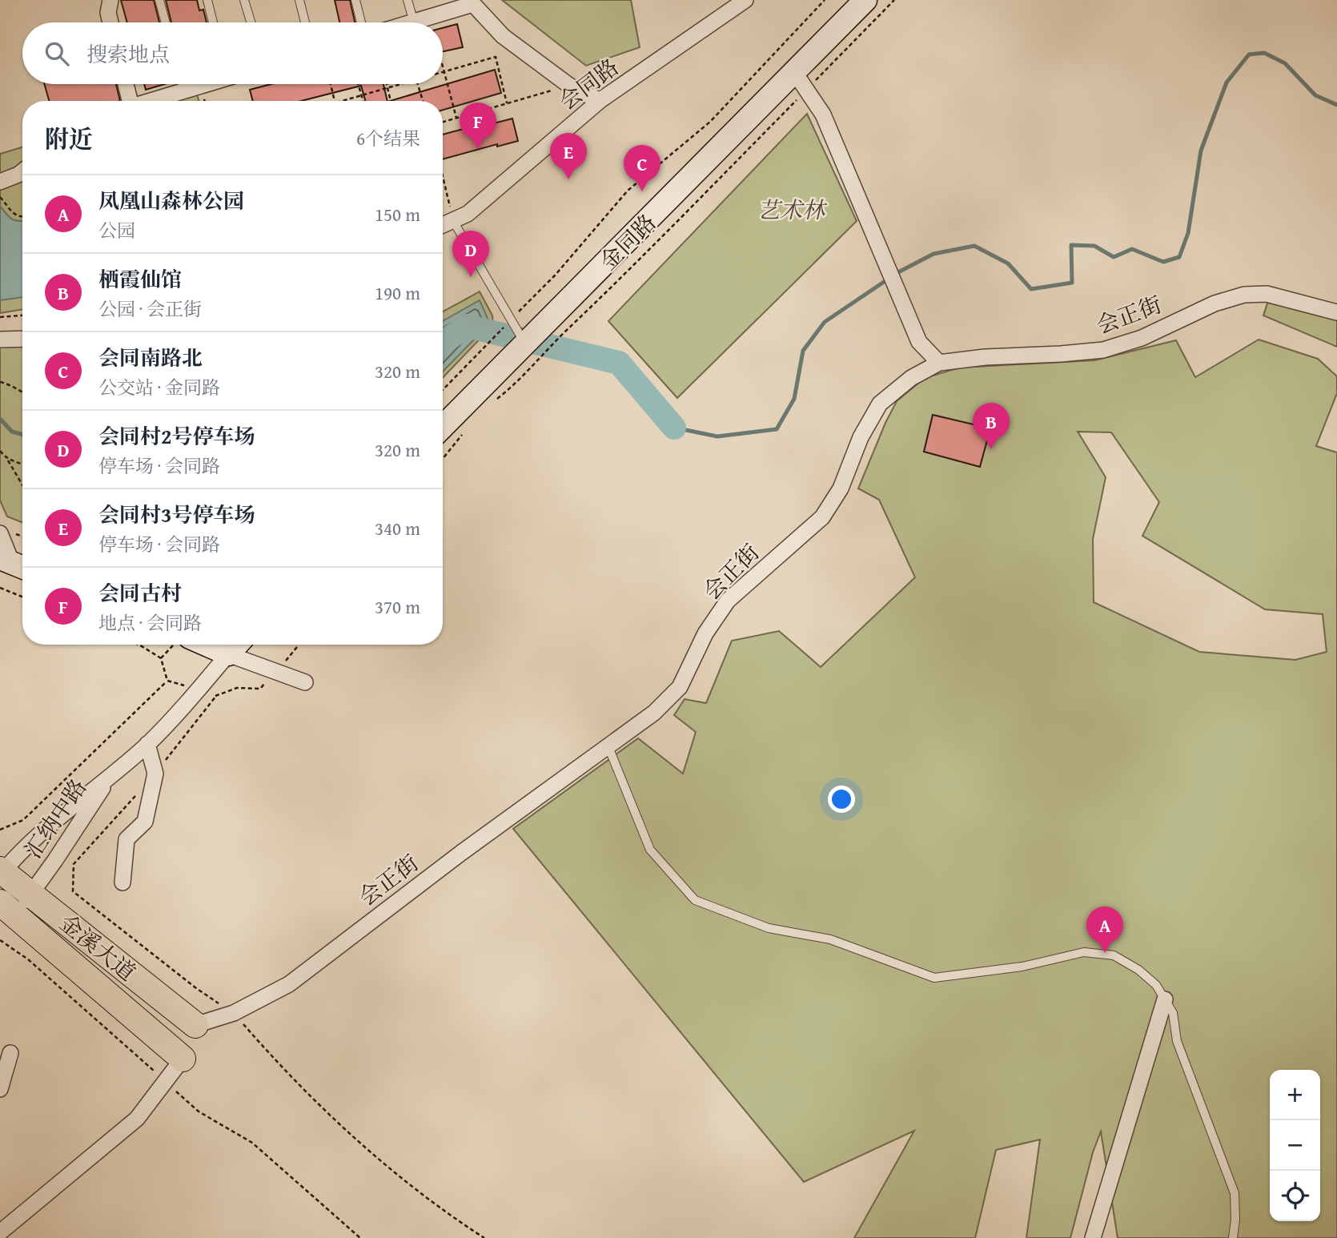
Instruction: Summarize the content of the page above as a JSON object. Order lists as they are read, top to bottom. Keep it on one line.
{"streets":{"main road":["金溪大道"],"street":["会同路","金同路","会正街","汇纳中路"]},"crossings":[["会正街","金溪大道"],["汇纳中路","金溪大道"]],"parks":["艺术林"],"page":{"search":"搜索地点","heading":["附近","6个结果"],"pins":["F","E","C","D","B","A"],"list":[{"mark":"A","name":"凤凰山森林公园","note":"公园","value":"150 m"},{"mark":"B","name":"栖霞仙馆","note":"公园 · 会正街","value":"190 m"},{"mark":"C","name":"会同南路北","note":"公交站 · 金同路","value":"320 m"},{"mark":"D","name":"会同村2号停车场","note":"停车场 · 会同路","value":"320 m"},{"mark":"E","name":"会同村3号停车场","note":"停车场 · 会同路","value":"340 m"},{"mark":"F","name":"会同古村","note":"地点 · 会同路","value":"370 m"}],"map_buttons":["+","−"]}}
